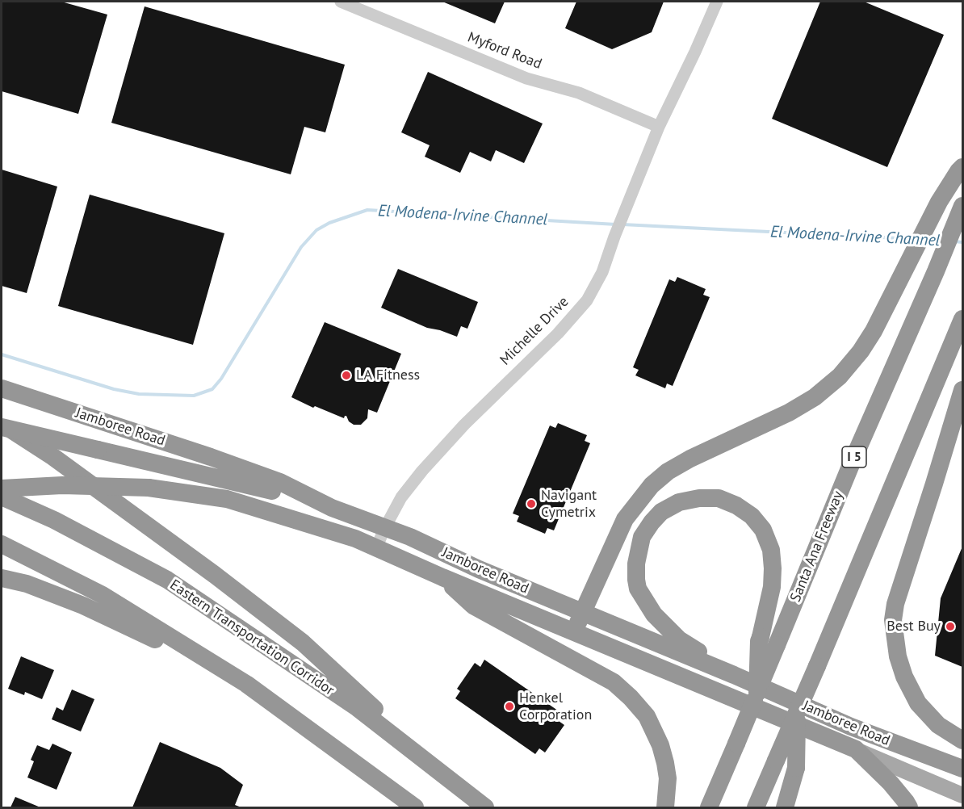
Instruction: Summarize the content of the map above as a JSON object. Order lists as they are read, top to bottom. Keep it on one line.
{"streets":{"highway":["Jamboree Road","I 5","Santa Ana Freeway","Eastern Transportation Corridor"],"street":["Myford Road","Michelle Drive"]},"crossings":[["Myford Road","Michelle Drive"],["Michelle Drive","Jamboree Road"]],"water":["El Modena-Irvine Channel"],"places":["LA Fitness","Navigant Cymetrix","Best Buy","Henkel Corporation"]}
